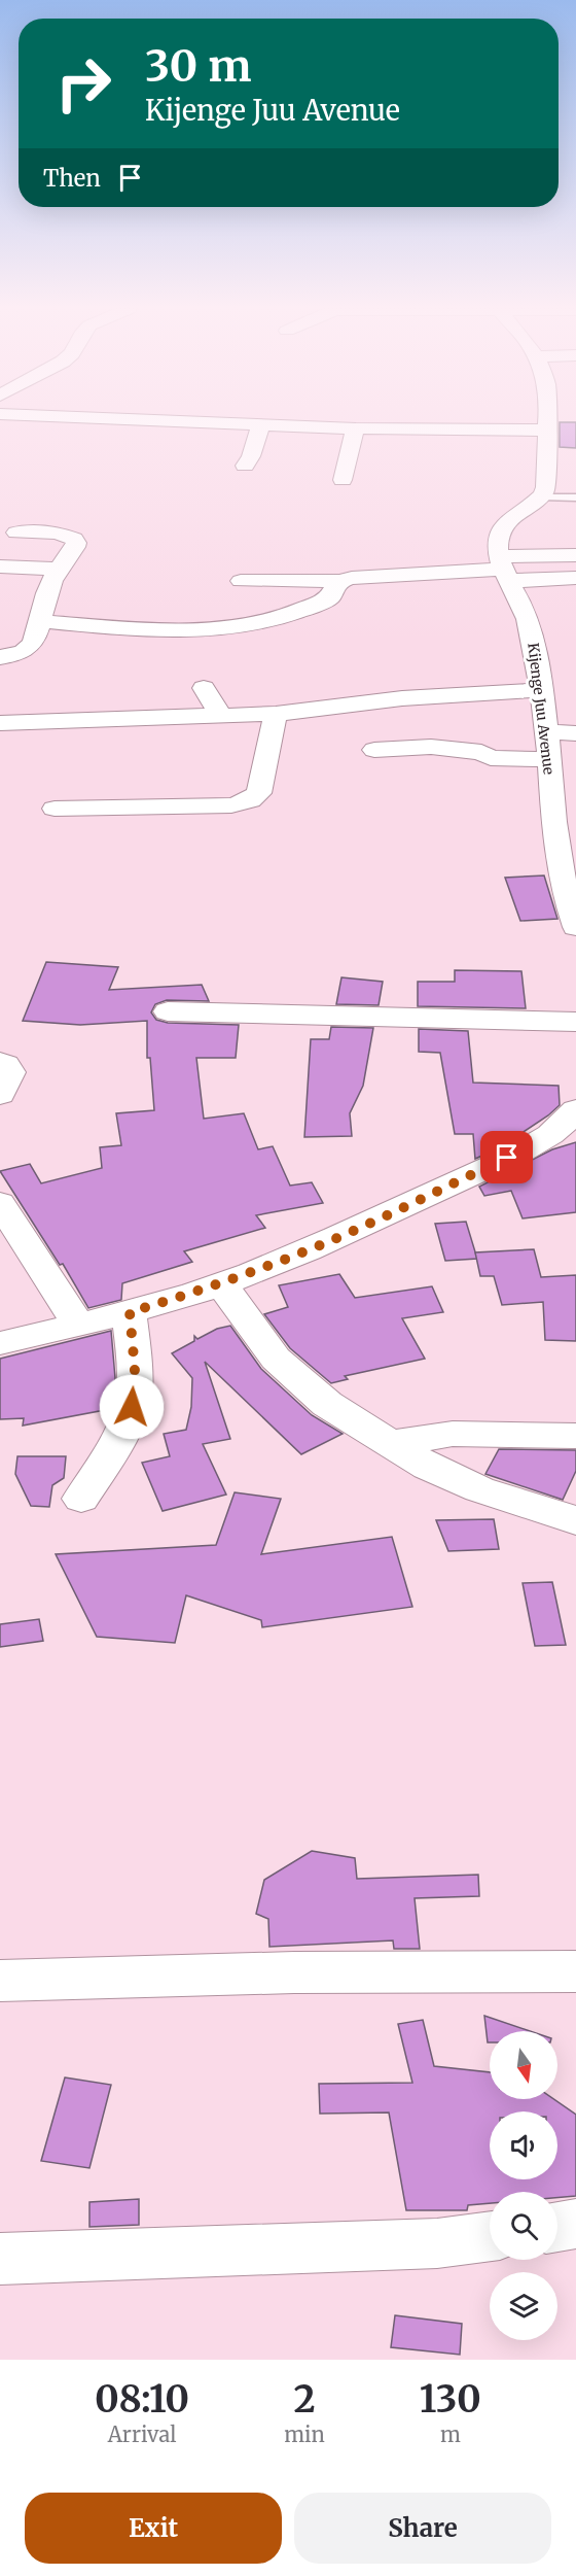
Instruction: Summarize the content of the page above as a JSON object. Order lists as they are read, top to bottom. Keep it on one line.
{"streets":{"street":["Kijenge Juu Avenue"]},"north":"bottom","page":{"turn":["30 m","Kijenge Juu Avenue"],"then":"Then","eta":["08:10","Arrival","2","min","130","m"],"buttons":["Exit","Share"]}}
